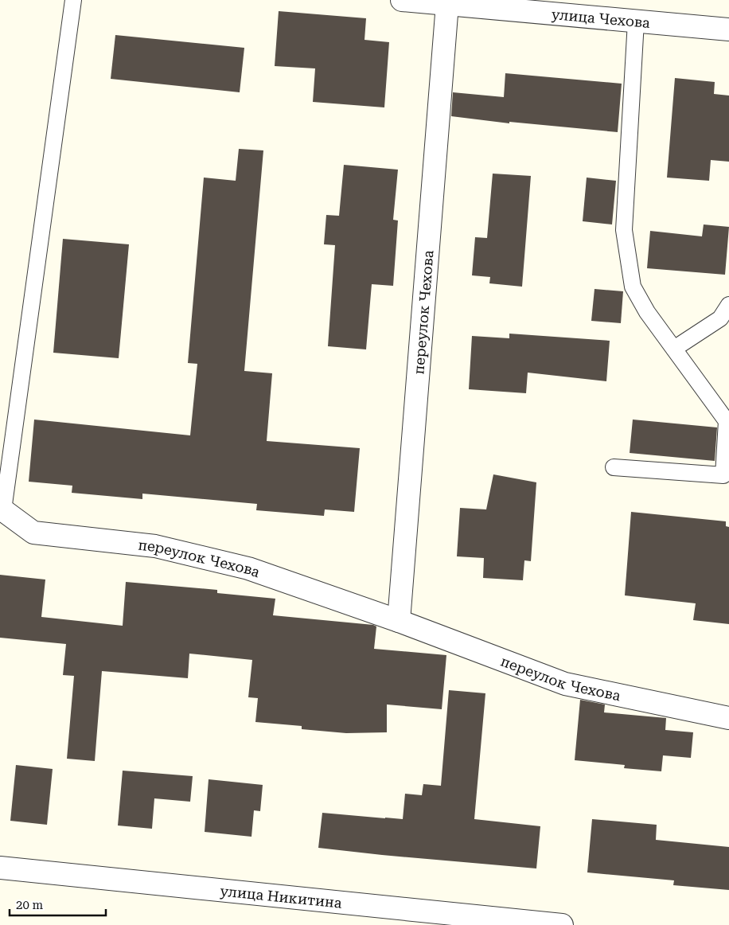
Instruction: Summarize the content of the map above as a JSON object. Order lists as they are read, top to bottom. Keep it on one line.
{"streets":{"street":["улица Чехова","переулок Чехова","улица Никитина"]},"crossings":[["улица Чехова","переулок Чехова"]],"scale_bar":"20 m"}
